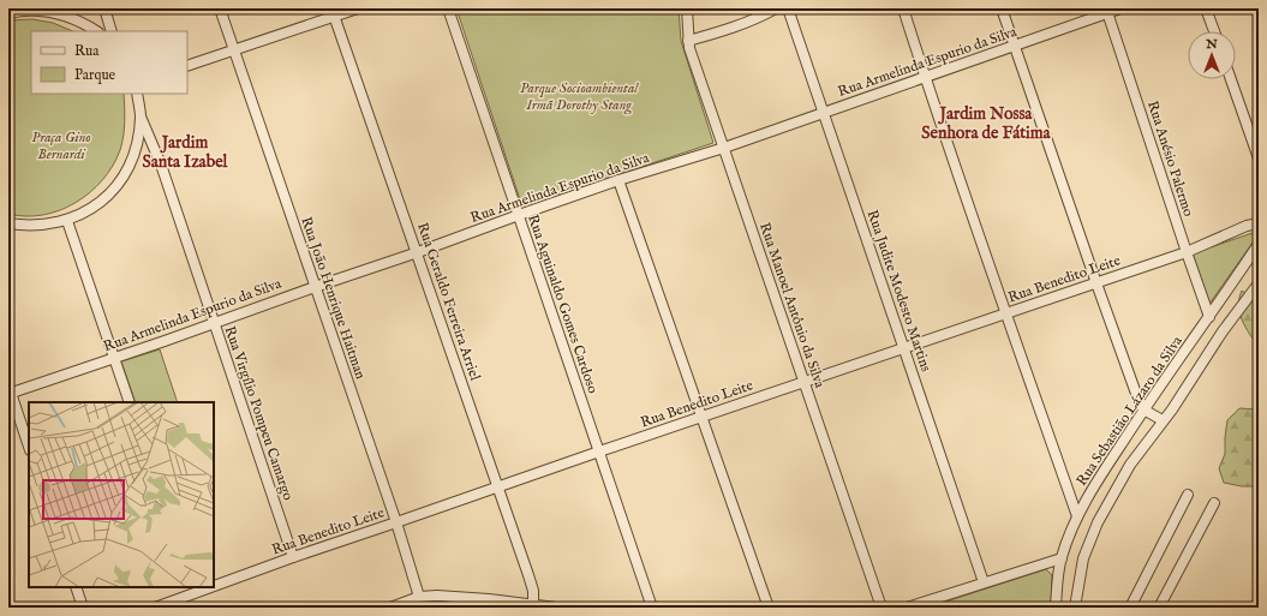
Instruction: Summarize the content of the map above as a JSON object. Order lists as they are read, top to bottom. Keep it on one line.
{"streets":{"street":["Rua Armelinda Espurio da Silva","Rua Anésio Palermo","Rua Benedito Leite","Rua Judite Modesto Martins","Rua João Henrique Haitman","Rua Geraldo Ferreira Arriel","Rua Aguinaldo Gomes Cardoso","Rua Manoel Antônio da Silva","Rua Sebastião Lázaro da Silva","Rua Virgílio Pompeu Camargo"]},"crossings":[["Rua Armelinda Espurio da Silva","Rua Anésio Palermo"],["Rua Armelinda Espurio da Silva","Rua Judite Modesto Martins"],["Rua Armelinda Espurio da Silva","Rua João Henrique Haitman"],["Rua Armelinda Espurio da Silva","Rua Geraldo Ferreira Arriel"],["Rua Armelinda Espurio da Silva","Rua Aguinaldo Gomes Cardoso"],["Rua Armelinda Espurio da Silva","Rua Manoel Antônio da Silva"],["Rua Armelinda Espurio da Silva","Rua Virgílio Pompeu Camargo"],["Rua Anésio Palermo","Rua Benedito Leite"],["Rua Anésio Palermo","Rua Sebastião Lázaro da Silva"],["Rua Benedito Leite","Rua Judite Modesto Martins"],["Rua Benedito Leite","Rua João Henrique Haitman"],["Rua Benedito Leite","Rua Geraldo Ferreira Arriel"],["Rua Benedito Leite","Rua Aguinaldo Gomes Cardoso"],["Rua Benedito Leite","Rua Manoel Antônio da Silva"],["Rua Benedito Leite","Rua Virgílio Pompeu Camargo"]],"districts":["Jardim Nossa Senhora de Fátima","Jardim Santa Izabel"],"parks":["Parque Socioambiental Irmã Dorothy Stang","Praça Gino Bernardi"],"legend":["Rua","Parque"],"north":"top"}
